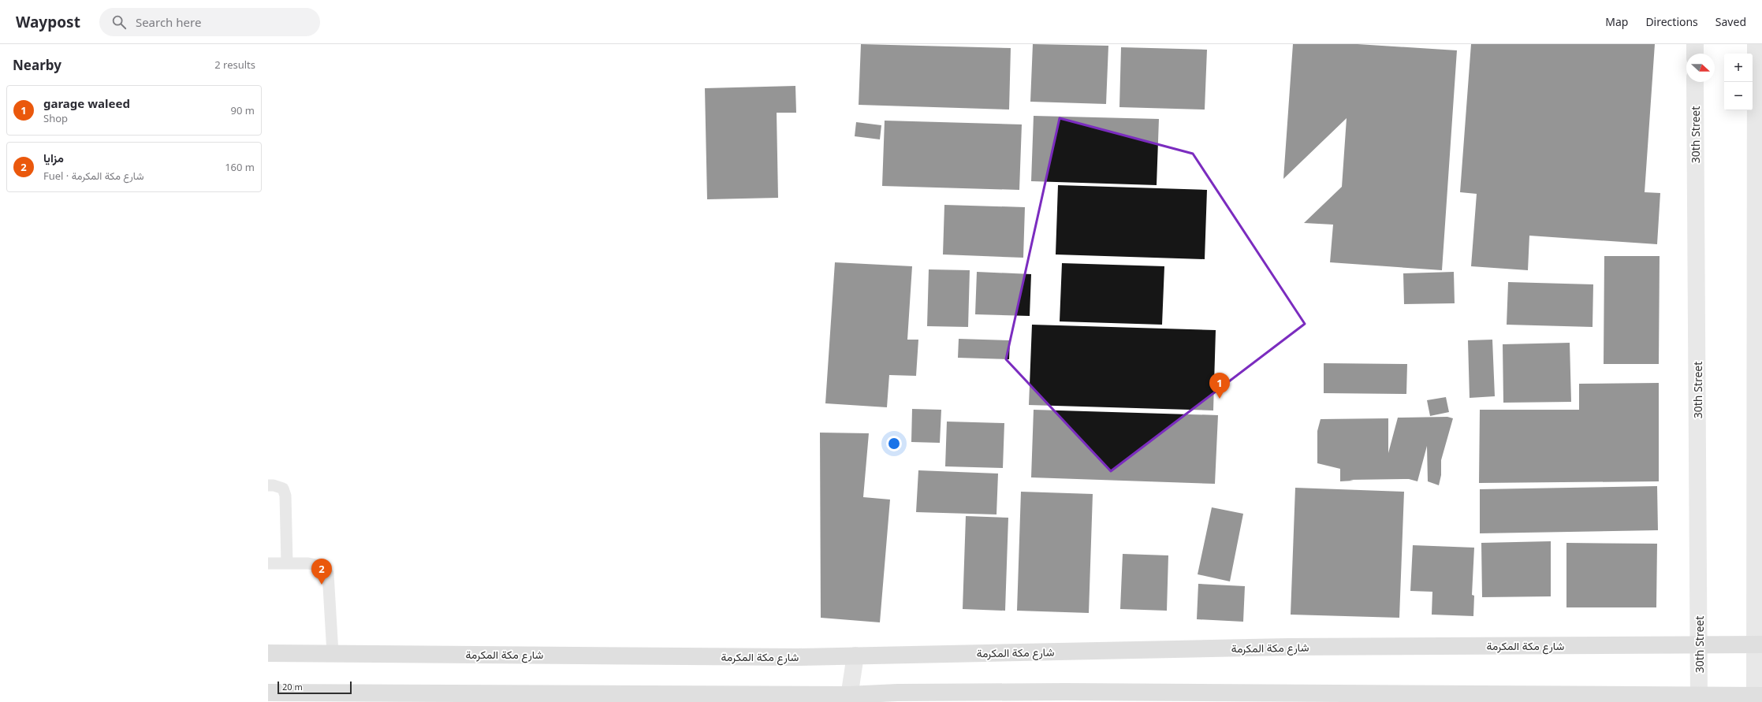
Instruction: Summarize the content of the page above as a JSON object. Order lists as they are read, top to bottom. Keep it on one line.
{"streets":{"main road":["شارع مكة المكرمة"],"street":["30th Street"]},"crossings":[["30th Street","شارع مكة المكرمة"]],"scale_bar":"20 m","north":"right","page":{"header":"Waypost","search":"Search here","nav":["Map","Directions","Saved"],"heading":["Nearby","2 results"],"map_buttons":["+","−"],"list":[{"mark":"1","name":"garage waleed","note":"Shop","value":"90 m"},{"mark":"2","name":"مزايا","note":"Fuel · شارع مكة المكرمة","value":"160 m"}],"pins":["1","2"],"scale":"20 m"}}
